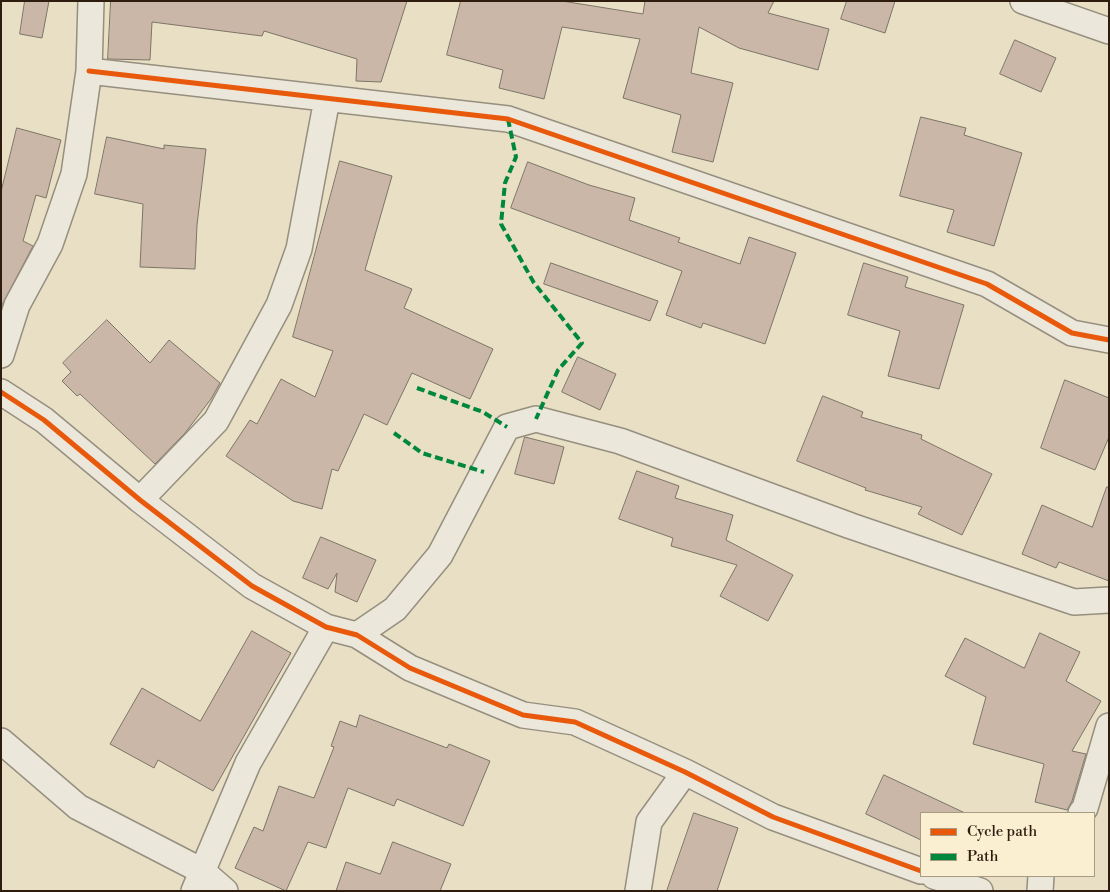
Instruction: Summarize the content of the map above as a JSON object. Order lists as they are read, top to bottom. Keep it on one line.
{"legend":["Cycle path","Path"]}
